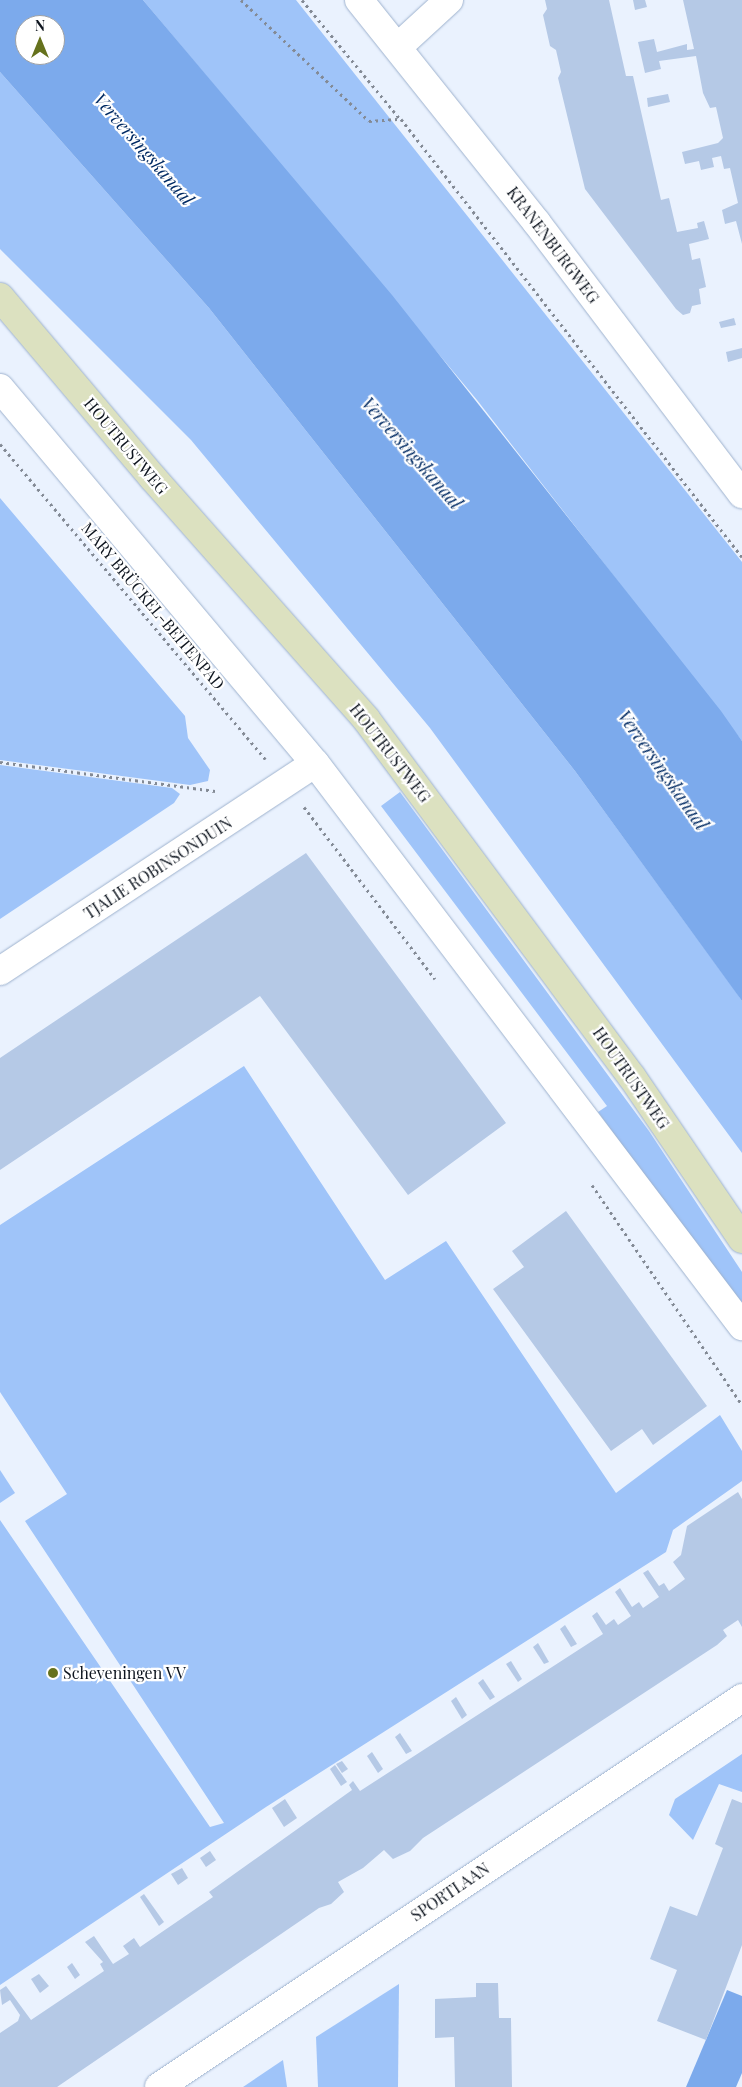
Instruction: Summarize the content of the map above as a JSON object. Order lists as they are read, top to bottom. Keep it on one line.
{"streets":{"main road":["HOUTRUSTWEG"],"street":["KRANENBURGWEG","TJALIE ROBINSONDUIN","SPORTLAAN"],"path":["MARY BRÜCKEL-BEITENPAD"]},"crossings":[["MARY BRÜCKEL-BEITENPAD","TJALIE ROBINSONDUIN"]],"water":["Verversingskanaal"],"places":["Scheveningen VV"],"north":"top"}
